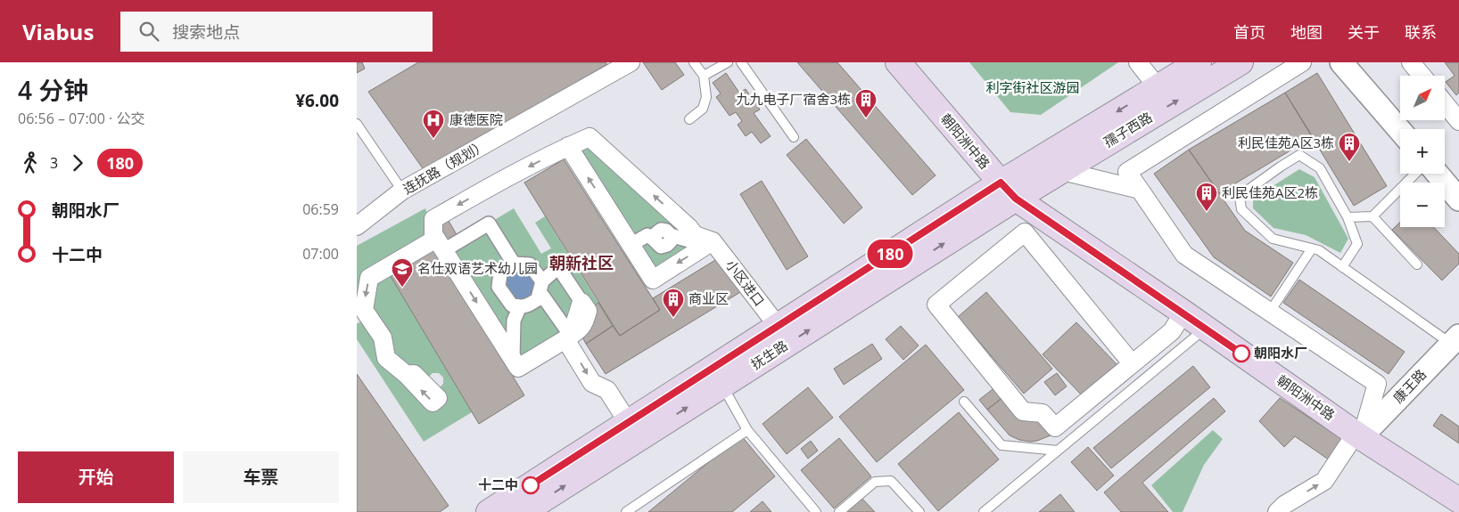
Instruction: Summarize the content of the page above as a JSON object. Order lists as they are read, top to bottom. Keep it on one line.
{"streets":{"main road":["孺子西路","朝阳洲中路","抚生路"],"street":["连抚路（规划）","小区进口","康王路"]},"crossings":[["孺子西路","朝阳洲中路"],["孺子西路","抚生路"],["朝阳洲中路","抚生路"],["朝阳洲中路","康王路"],["小区进口","抚生路"]],"one_way":["小区进口","康王路"],"districts":["朝新社区"],"parks":["利字街社区游园"],"places":{"building":["九九电子厂宿舍3栋","利民佳苑A区3栋","利民佳苑A区2栋","商业区"],"hospital":["康德医院"],"school or university":["名仕双语艺术幼儿园"],"other":["朝阳水厂","十二中"]},"lines":["bus line 180"],"north":"top right","page":{"header":"Viabus","search":"搜索地点","nav":["首页","地图","关于","联系"],"heading":["4 分钟","06:56 – 07:00 · 公交","¥6.00"],"on_map":"180","map_buttons":["+","−"],"legs":["3","180"],"list":[{"name":"朝阳水厂","value":"06:59"},{"name":"十二中","value":"07:00"}],"buttons":["开始","车票"]}}
